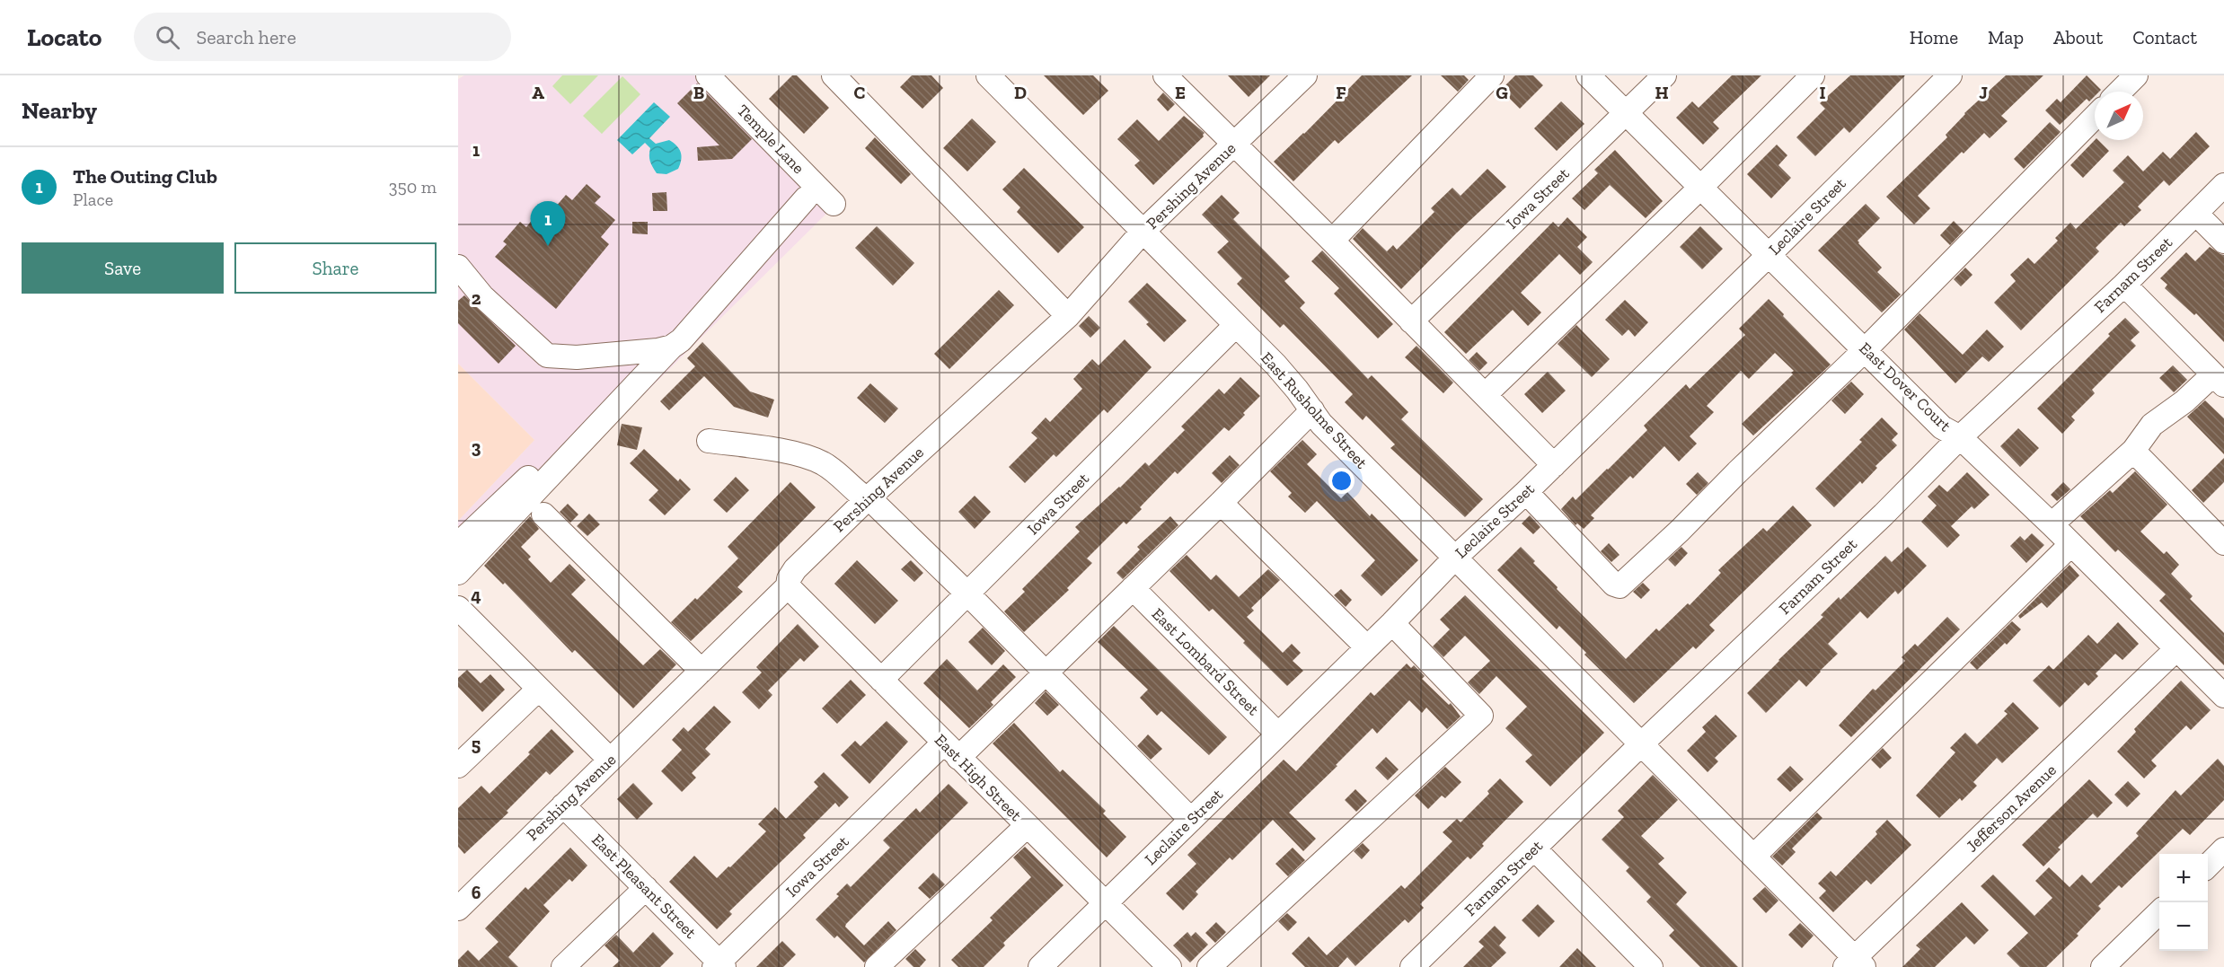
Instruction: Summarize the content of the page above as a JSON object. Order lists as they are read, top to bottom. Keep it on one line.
{"streets":{"street":["Temple Lane","Pershing Avenue","Iowa Street","Leclaire Street","Farnam Street","East Dover Court","East Rusholme Street","East Lombard Street","East High Street","Jefferson Avenue","East Pleasant Street"]},"crossings":[["Pershing Avenue","East Rusholme Street"],["Pershing Avenue","East High Street"],["Pershing Avenue","East Pleasant Street"],["Iowa Street","East Dover Court"],["Iowa Street","East Rusholme Street"],["Iowa Street","East Lombard Street"],["Iowa Street","East High Street"],["Iowa Street","East Pleasant Street"],["Leclaire Street","East Dover Court"],["Leclaire Street","East Rusholme Street"],["Leclaire Street","East Lombard Street"],["Leclaire Street","East High Street"],["Farnam Street","East Dover Court"],["Farnam Street","East Rusholme Street"],["East Dover Court","Jefferson Avenue"],["East Rusholme Street","Jefferson Avenue"]],"north":"top right","page":{"header":"Locato","search":"Search here","nav":["Home","Map","About","Contact"],"heading":"Nearby","list":[{"mark":"1","name":"The Outing Club","note":"Place","value":"350 m"}],"pins":"1","buttons":["Save","Share"],"map_buttons":["+","−"]},"grid":{"columns":["A","B","C","D","E","F","G","H","I","J"],"rows":["1","2","3","4","5","6"]}}
